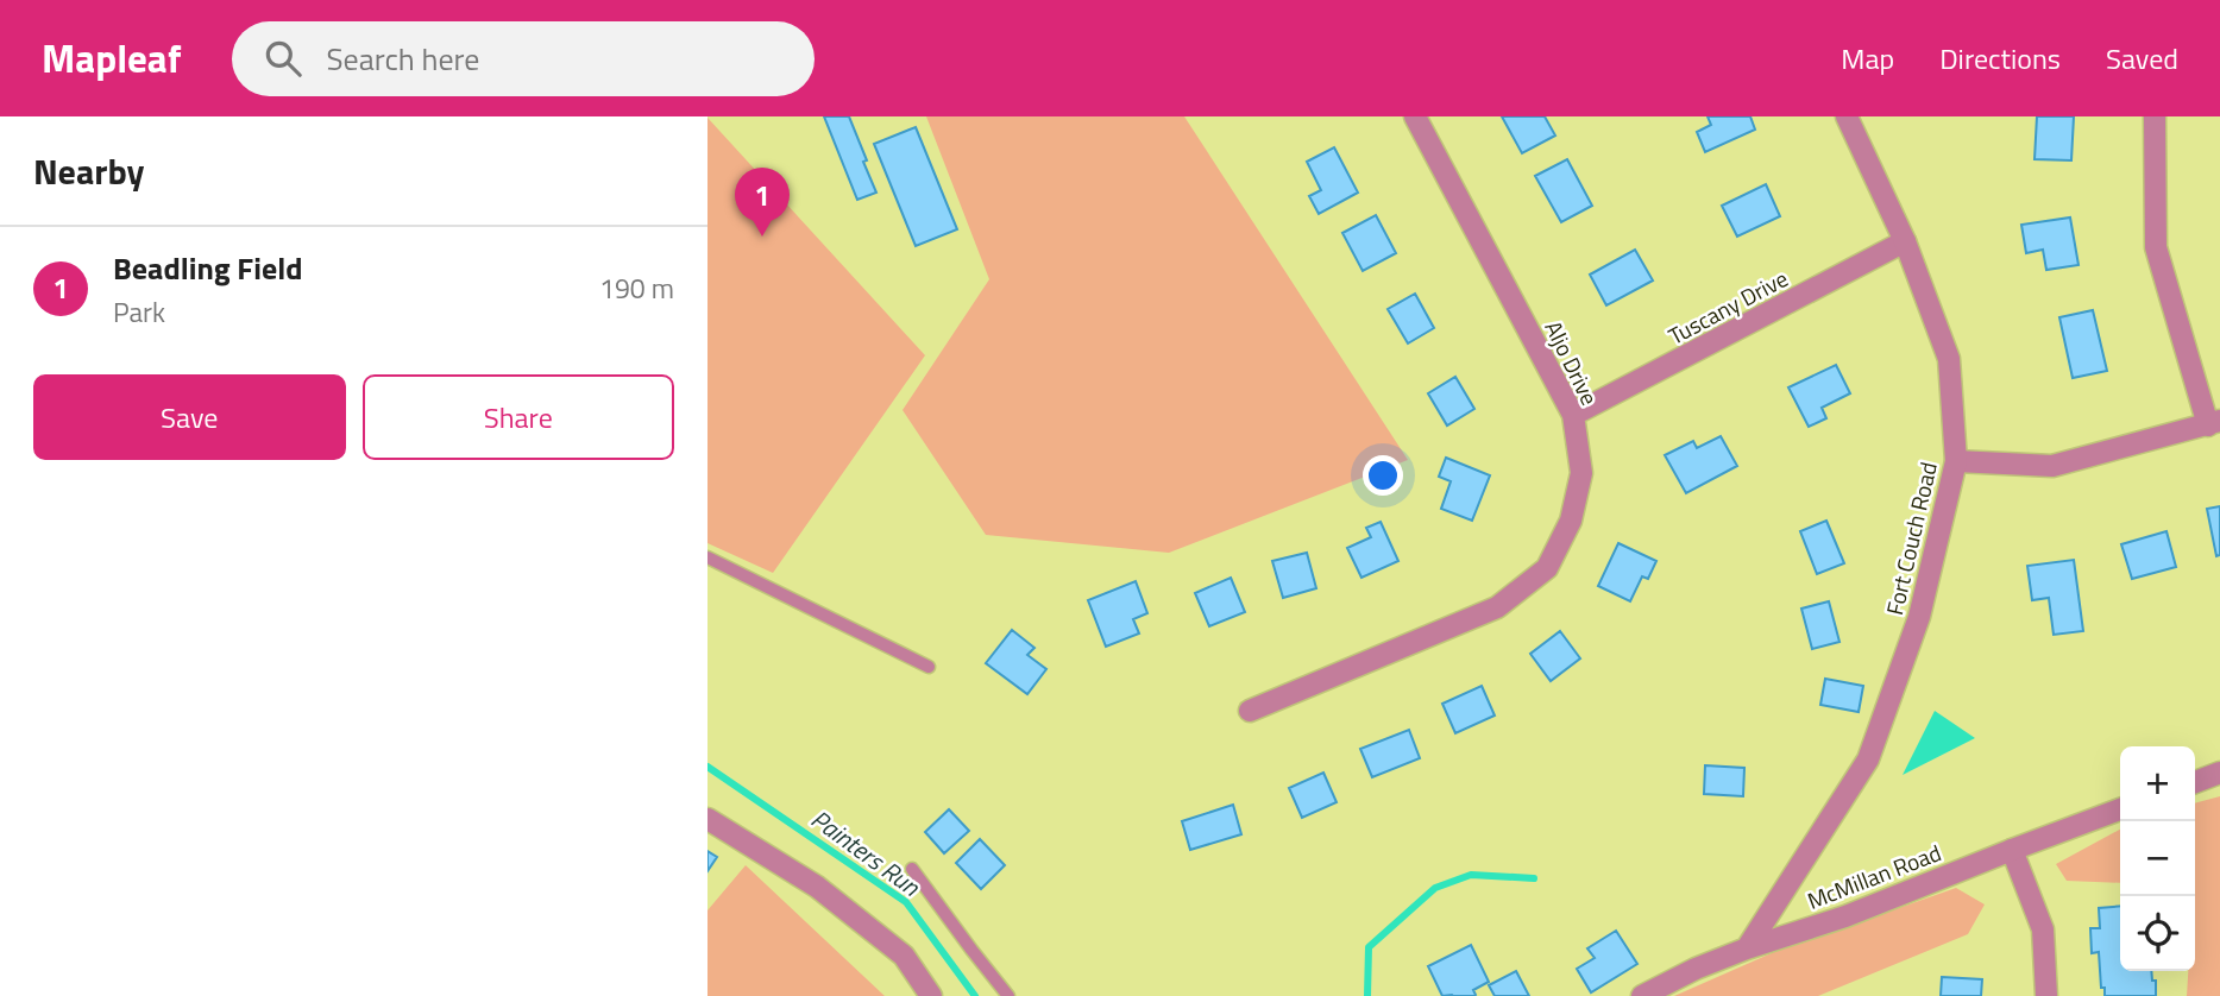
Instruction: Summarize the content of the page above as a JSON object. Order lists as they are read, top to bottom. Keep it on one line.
{"streets":{"street":["Tuscany Drive","Aljo Drive","Fort Couch Road","McMillan Road"]},"crossings":[["Tuscany Drive","Aljo Drive"],["Tuscany Drive","Fort Couch Road"],["Fort Couch Road","McMillan Road"]],"water":["Painters Run"],"page":{"header":"Mapleaf","search":"Search here","nav":["Map","Directions","Saved"],"heading":"Nearby","pins":"1","list":[{"mark":"1","name":"Beadling Field","note":"Park","value":"190 m"}],"buttons":["Save","Share"],"map_buttons":["+","−"]}}
